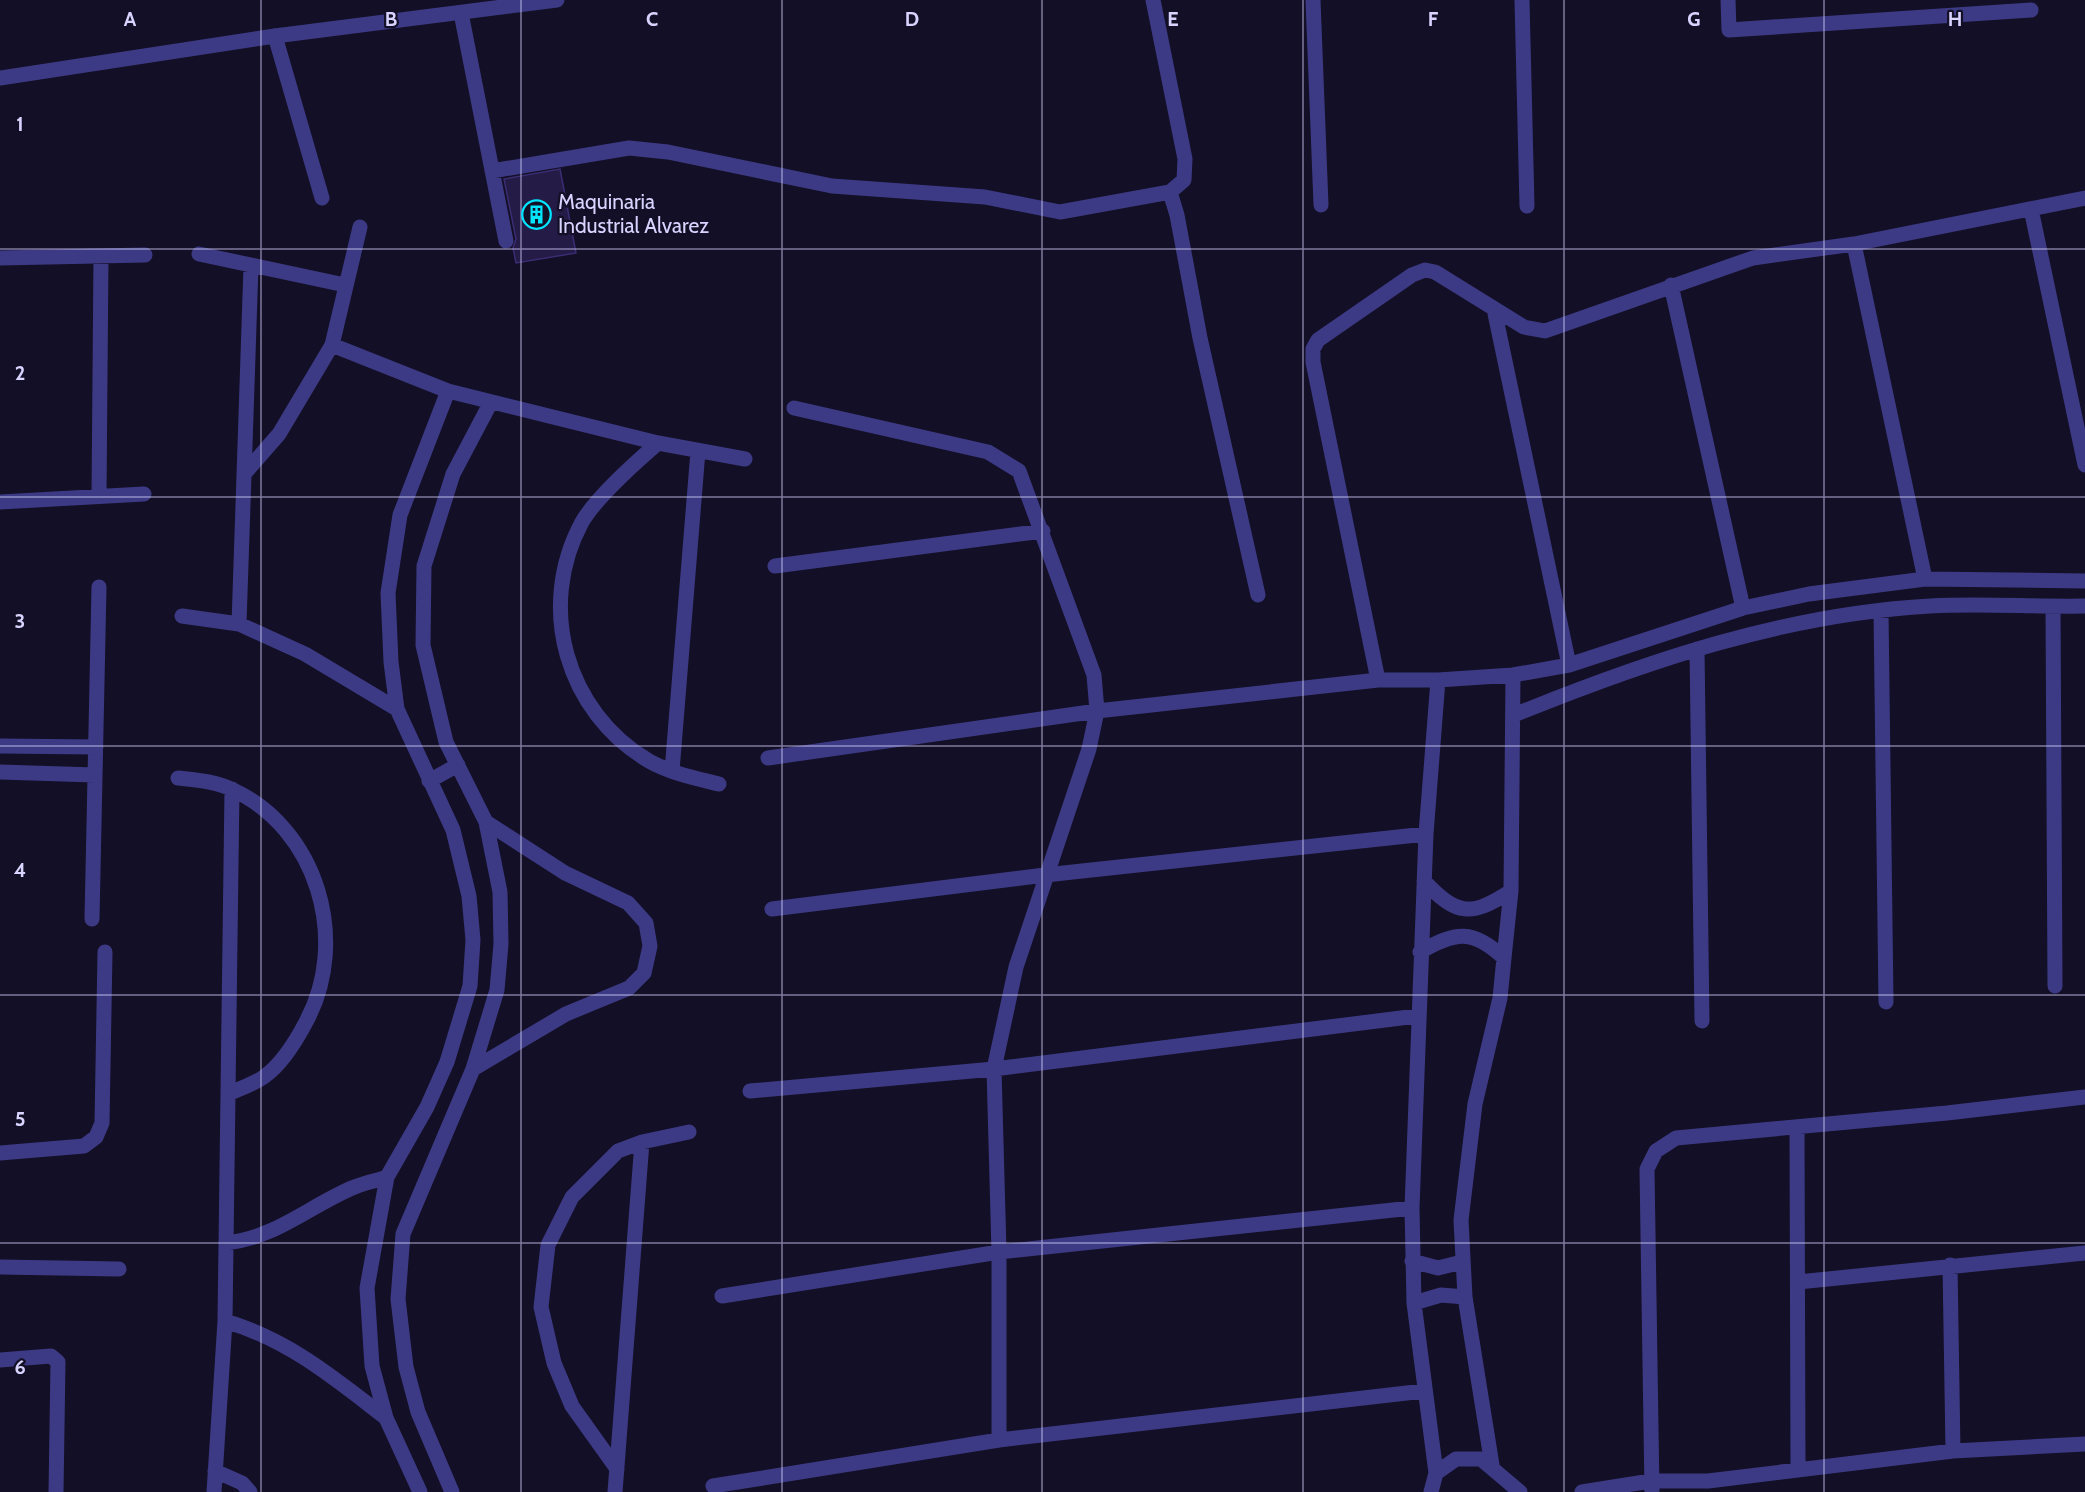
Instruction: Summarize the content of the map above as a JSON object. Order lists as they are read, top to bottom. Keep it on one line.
{"places":{"building":["Maquinaria Industrial Alvarez"]},"grid":{"columns":["A","B","C","D","E","F","G","H"],"rows":["1","2","3","4","5","6"]}}
